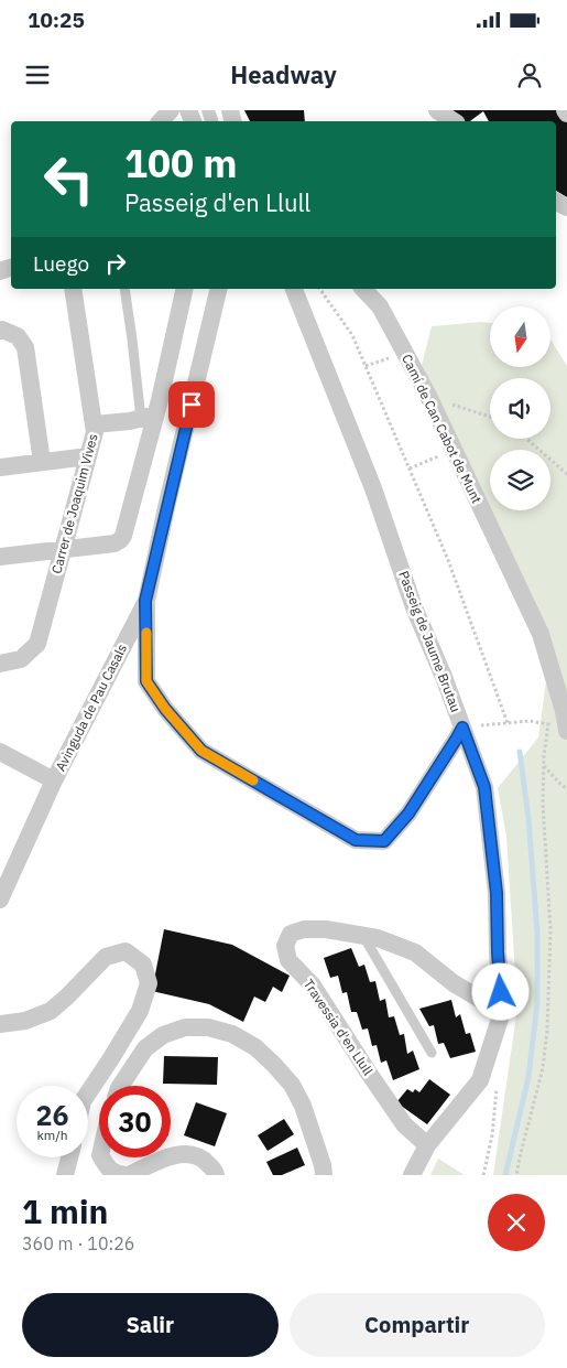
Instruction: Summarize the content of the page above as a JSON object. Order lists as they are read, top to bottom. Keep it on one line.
{"streets":{"street":["Camí de Can Cabot de Munt","Carrer de Joaquim Vives","Passeig de Jaume Brutau","Avinguda de Pau Casals","Travessia d'en Llull"]},"crossings":[["Passeig de Jaume Brutau","Travessia d'en Llull"]],"north":"bottom","page":{"status":"10:25","header":"Headway","turn":["100 m","Passeig d'en Llull"],"then":"Luego","speed":"26 km/h","limit":"30","heading":["1 min","360 m · 10:26"],"buttons":["Salir","Compartir"]}}
